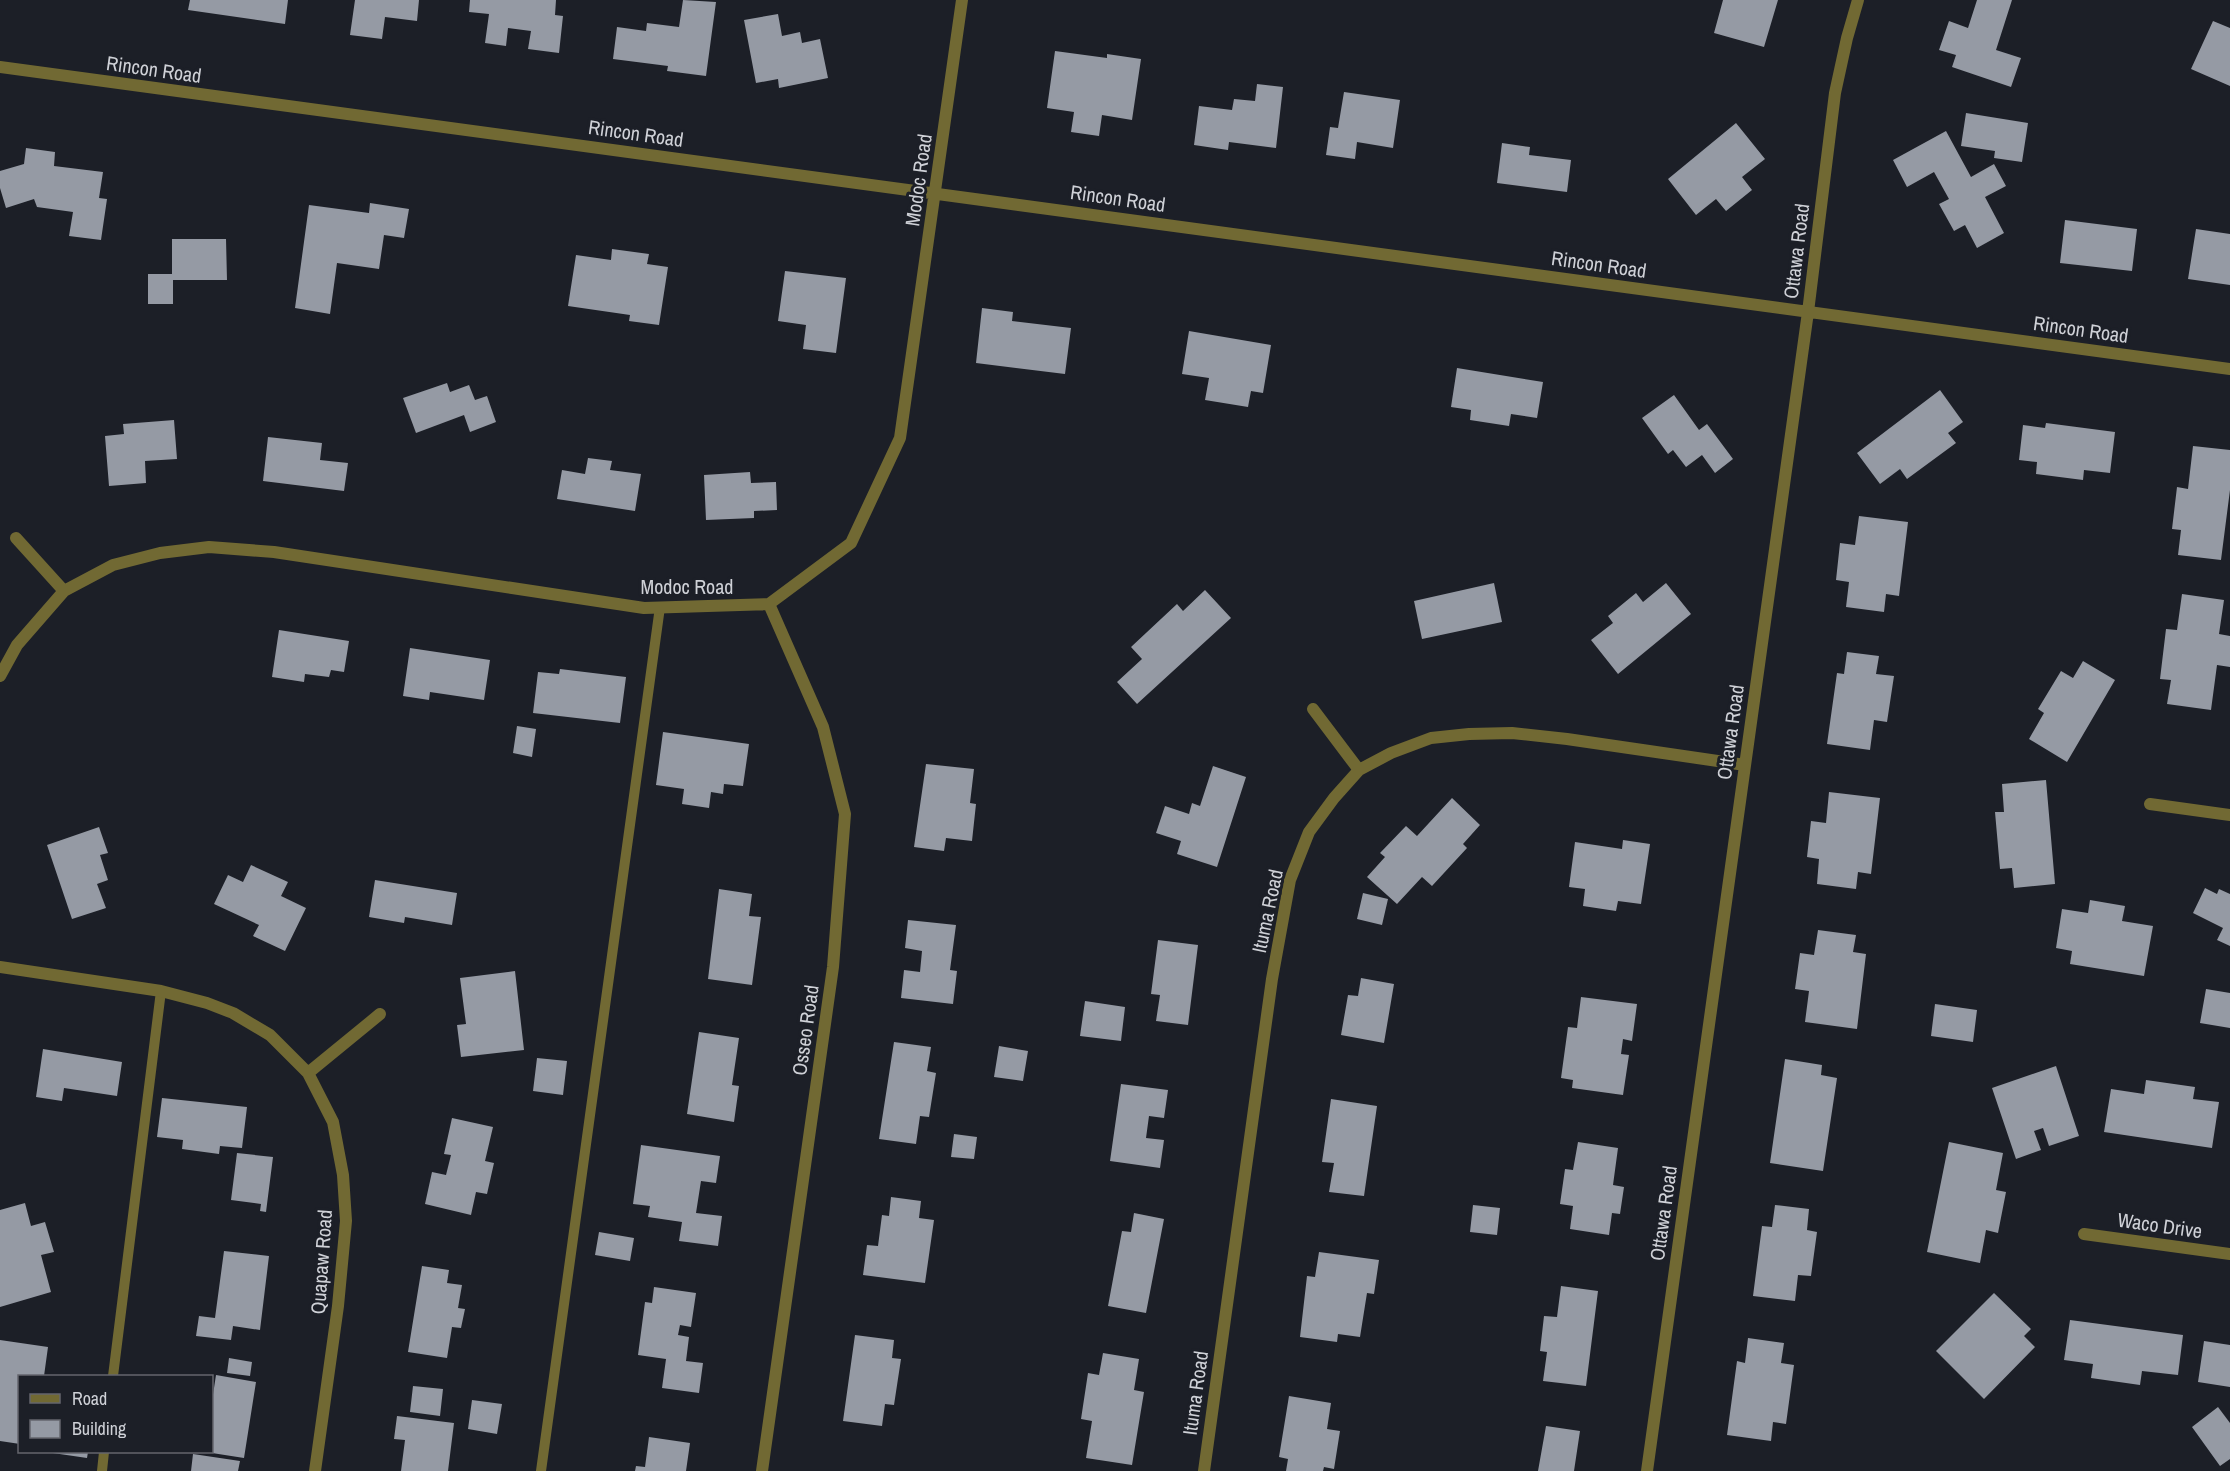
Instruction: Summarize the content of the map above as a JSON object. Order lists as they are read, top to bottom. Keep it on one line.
{"streets":{"street":["Rincon Road","Modoc Road","Ottawa Road","Ituma Road","Osseo Road","Waco Drive","Quapaw Road"]},"crossings":[["Rincon Road","Modoc Road"],["Rincon Road","Ottawa Road"],["Modoc Road","Osseo Road"],["Ottawa Road","Ituma Road"]],"legend":["Road","Building"]}
